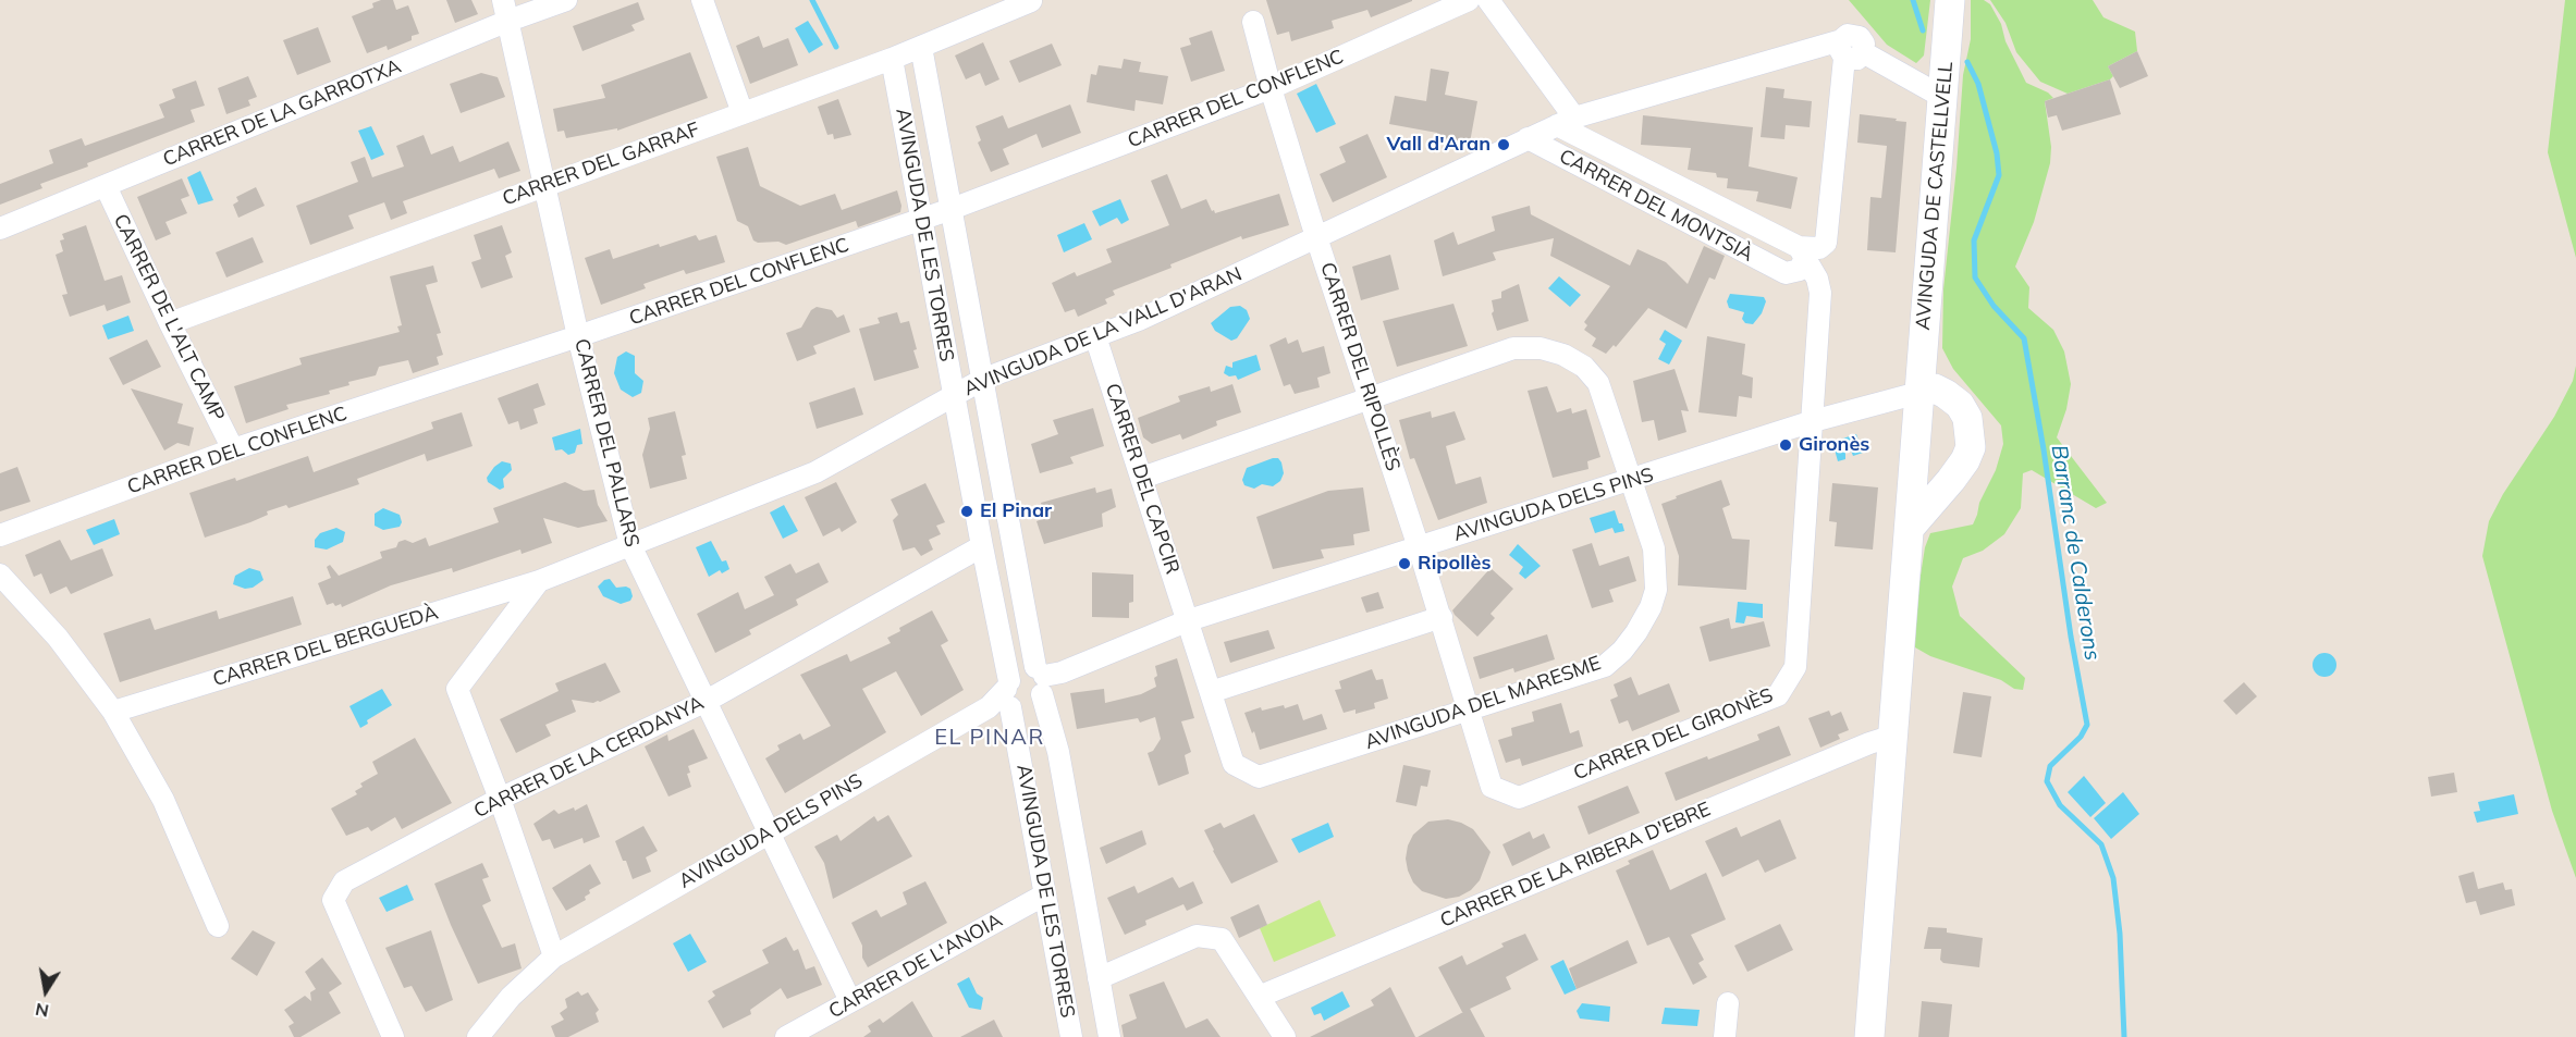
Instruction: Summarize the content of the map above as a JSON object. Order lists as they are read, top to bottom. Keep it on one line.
{"streets":{"street":["CARRER DEL CONFLENC","CARRER DE LA GARROTXA","CARRER DEL GARRAF","AVINGUDA DE CASTELLVELL","CARRER DEL MONTSIÀ","AVINGUDA DE LES TORRES","CARRER DE L'ALT CAMP","AVINGUDA DE LA VALL D'ARAN","CARRER DEL RIPOLLÈS","CARRER DEL PALLARS","CARRER DEL CAPCIR","AVINGUDA DELS PINS","CARRER DEL BERGUEDÀ","AVINGUDA DEL MARESME","CARRER DEL GIRONÈS","CARRER DE LA CERDANYA","CARRER DE LA RIBERA D'EBRE","CARRER DE L'ANOIA"]},"crossings":[["CARRER DEL CONFLENC","AVINGUDA DE LES TORRES"],["CARRER DEL CONFLENC","CARRER DE L'ALT CAMP"],["CARRER DEL CONFLENC","CARRER DEL RIPOLLÈS"],["CARRER DEL CONFLENC","CARRER DEL PALLARS"],["CARRER DE LA GARROTXA","CARRER DE L'ALT CAMP"],["CARRER DE LA GARROTXA","CARRER DEL PALLARS"],["CARRER DEL GARRAF","AVINGUDA DE LES TORRES"],["CARRER DEL GARRAF","CARRER DE L'ALT CAMP"],["CARRER DEL GARRAF","CARRER DEL PALLARS"],["AVINGUDA DE CASTELLVELL","AVINGUDA DELS PINS"],["AVINGUDA DE CASTELLVELL","CARRER DE LA RIBERA D'EBRE"],["CARRER DEL MONTSIÀ","AVINGUDA DE LA VALL D'ARAN"],["CARRER DEL MONTSIÀ","CARRER DEL GIRONÈS"],["AVINGUDA DE LES TORRES","AVINGUDA DE LA VALL D'ARAN"],["AVINGUDA DE LES TORRES","AVINGUDA DELS PINS"],["AVINGUDA DE LES TORRES","CARRER DE LA CERDANYA"],["AVINGUDA DE LES TORRES","CARRER DE L'ANOIA"],["AVINGUDA DE LA VALL D'ARAN","CARRER DEL RIPOLLÈS"],["AVINGUDA DE LA VALL D'ARAN","CARRER DEL PALLARS"],["AVINGUDA DE LA VALL D'ARAN","CARRER DEL CAPCIR"],["AVINGUDA DE LA VALL D'ARAN","CARRER DEL BERGUEDÀ"],["CARRER DEL RIPOLLÈS","AVINGUDA DELS PINS"],["CARRER DEL RIPOLLÈS","AVINGUDA DEL MARESME"],["CARRER DEL RIPOLLÈS","CARRER DEL GIRONÈS"],["CARRER DEL PALLARS","AVINGUDA DELS PINS"],["CARRER DEL PALLARS","CARRER DE LA CERDANYA"],["CARRER DEL PALLARS","CARRER DE L'ANOIA"],["CARRER DEL CAPCIR","AVINGUDA DELS PINS"],["CARRER DEL CAPCIR","AVINGUDA DEL MARESME"],["AVINGUDA DELS PINS","AVINGUDA DEL MARESME"],["AVINGUDA DELS PINS","CARRER DEL GIRONÈS"],["AVINGUDA DEL MARESME","CARRER DEL GIRONÈS"]],"districts":["EL PINAR"],"water":["Barranc de Calderons"],"places":["Vall d'Aran","Gironès","El Pinar","Ripollès"],"north":"bottom"}
